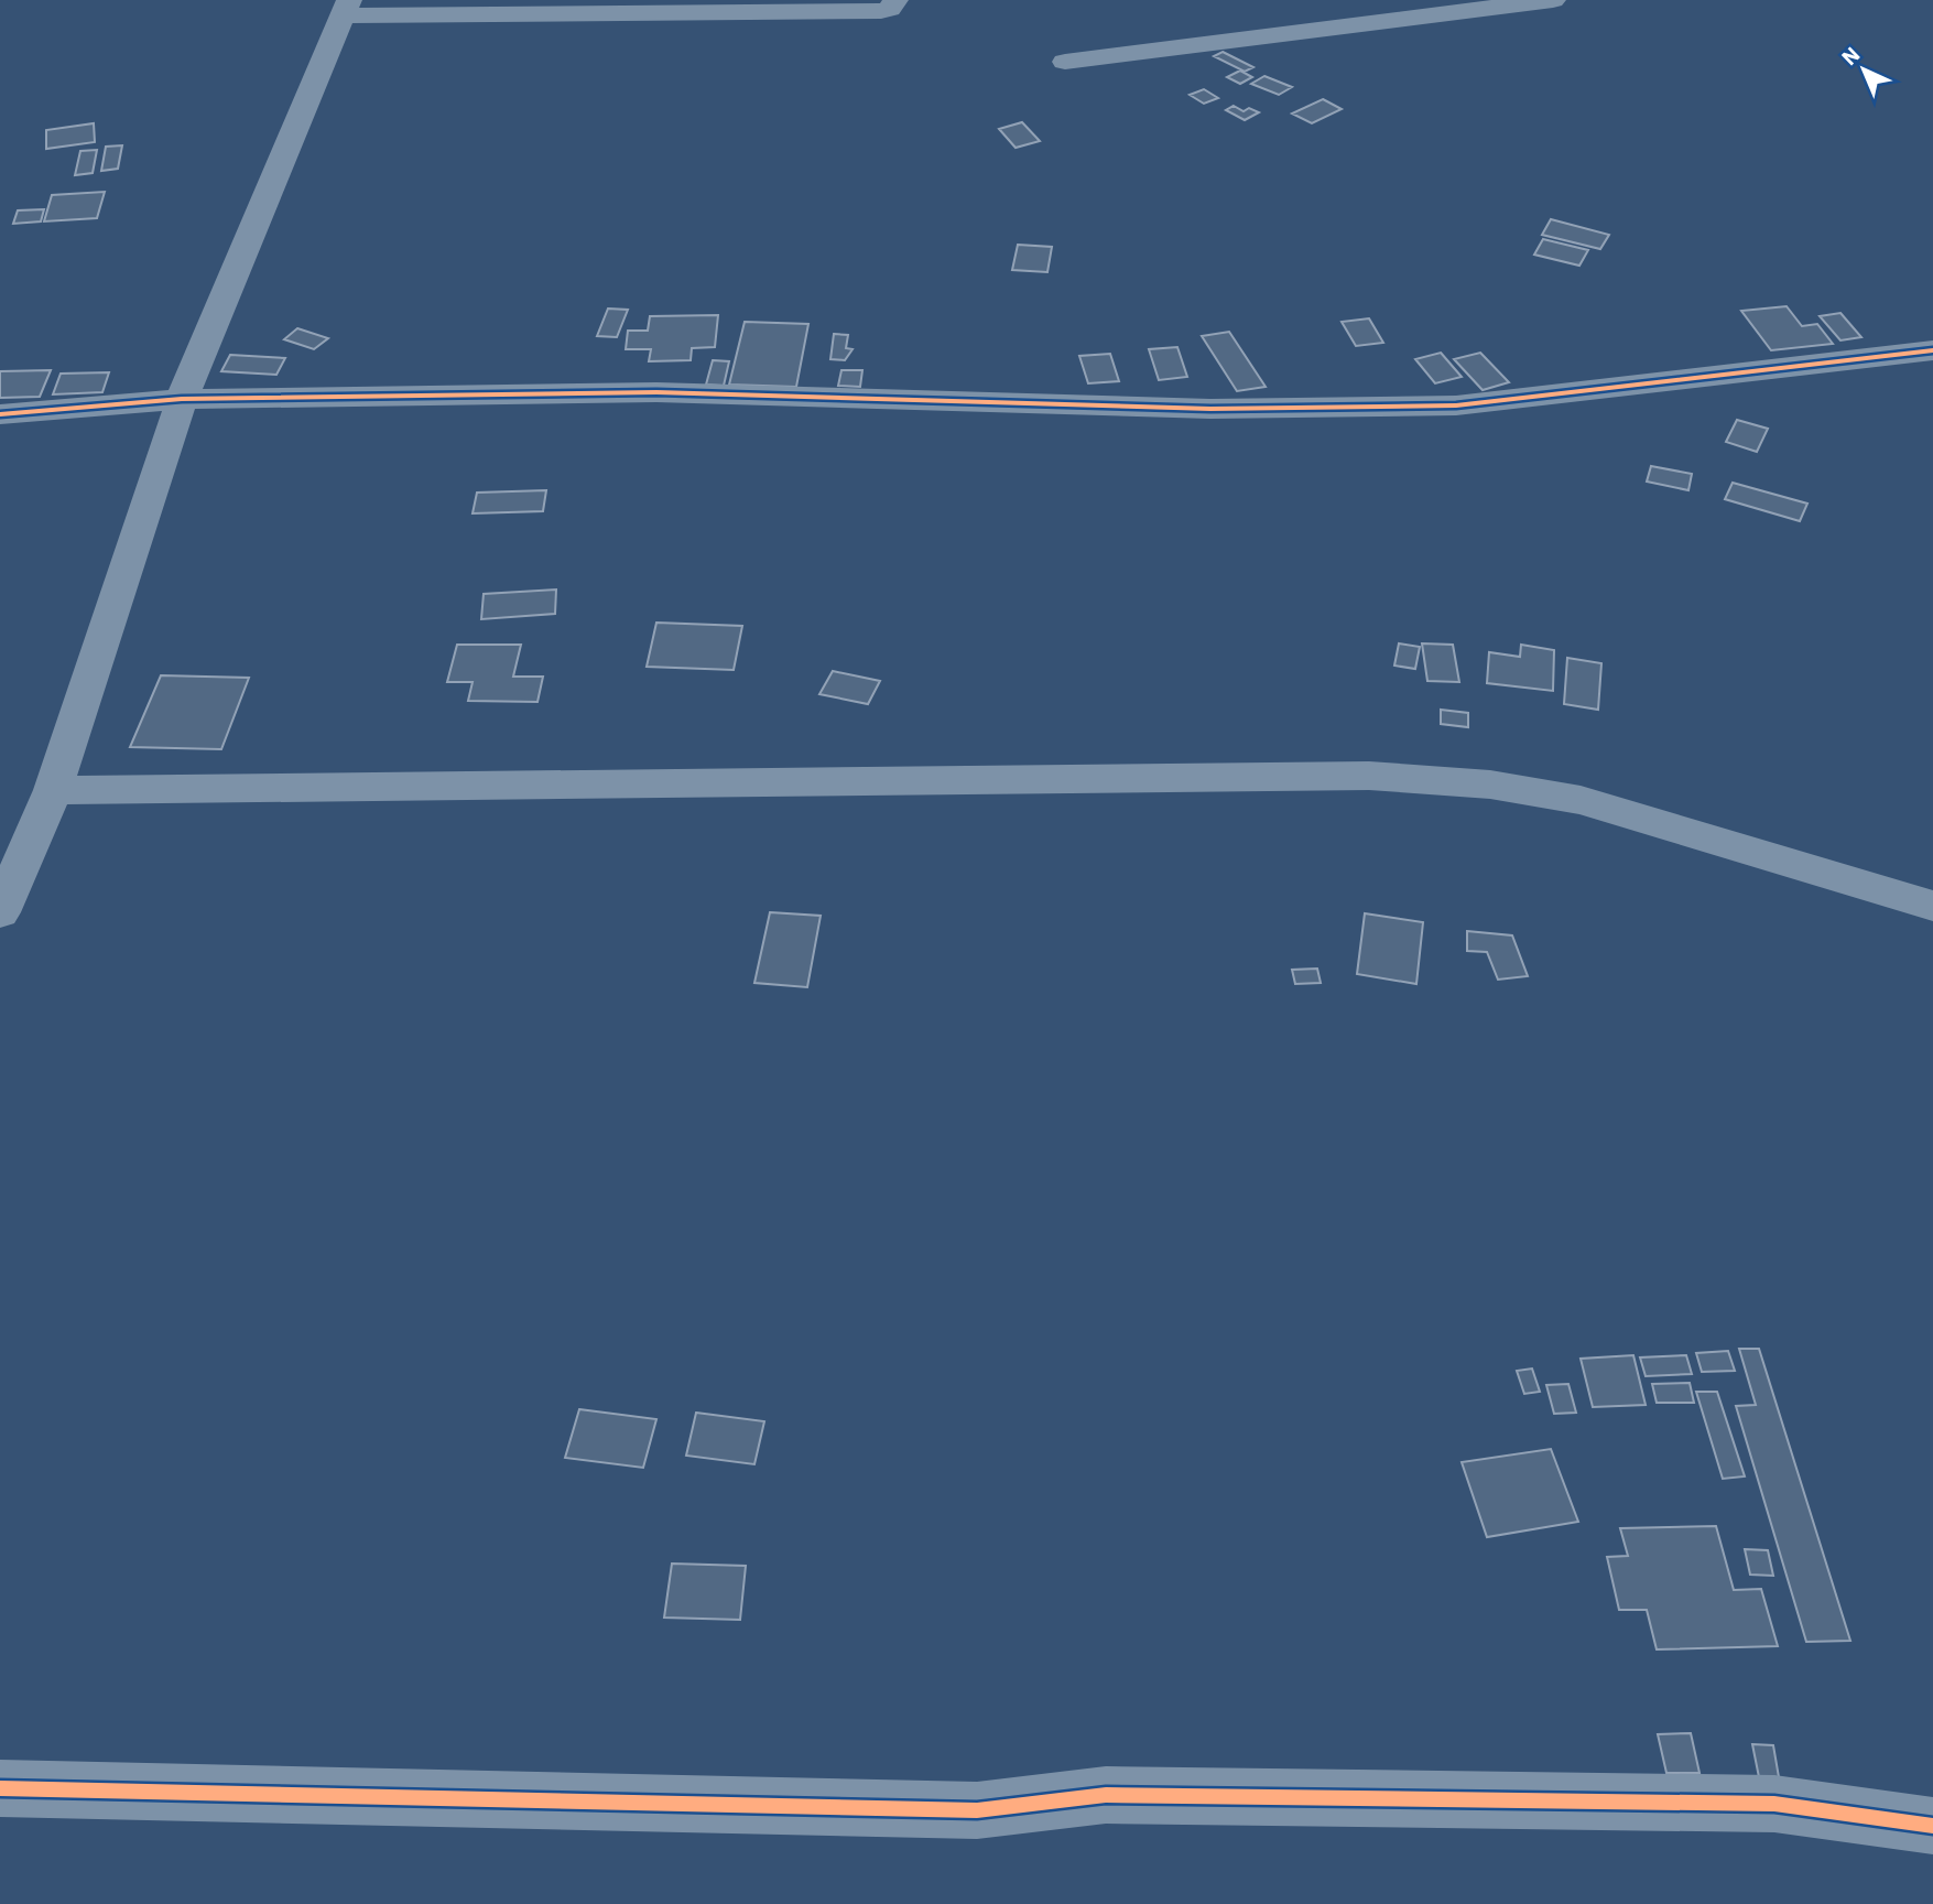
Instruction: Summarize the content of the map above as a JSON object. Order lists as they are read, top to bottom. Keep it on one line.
{"north":"top left"}
